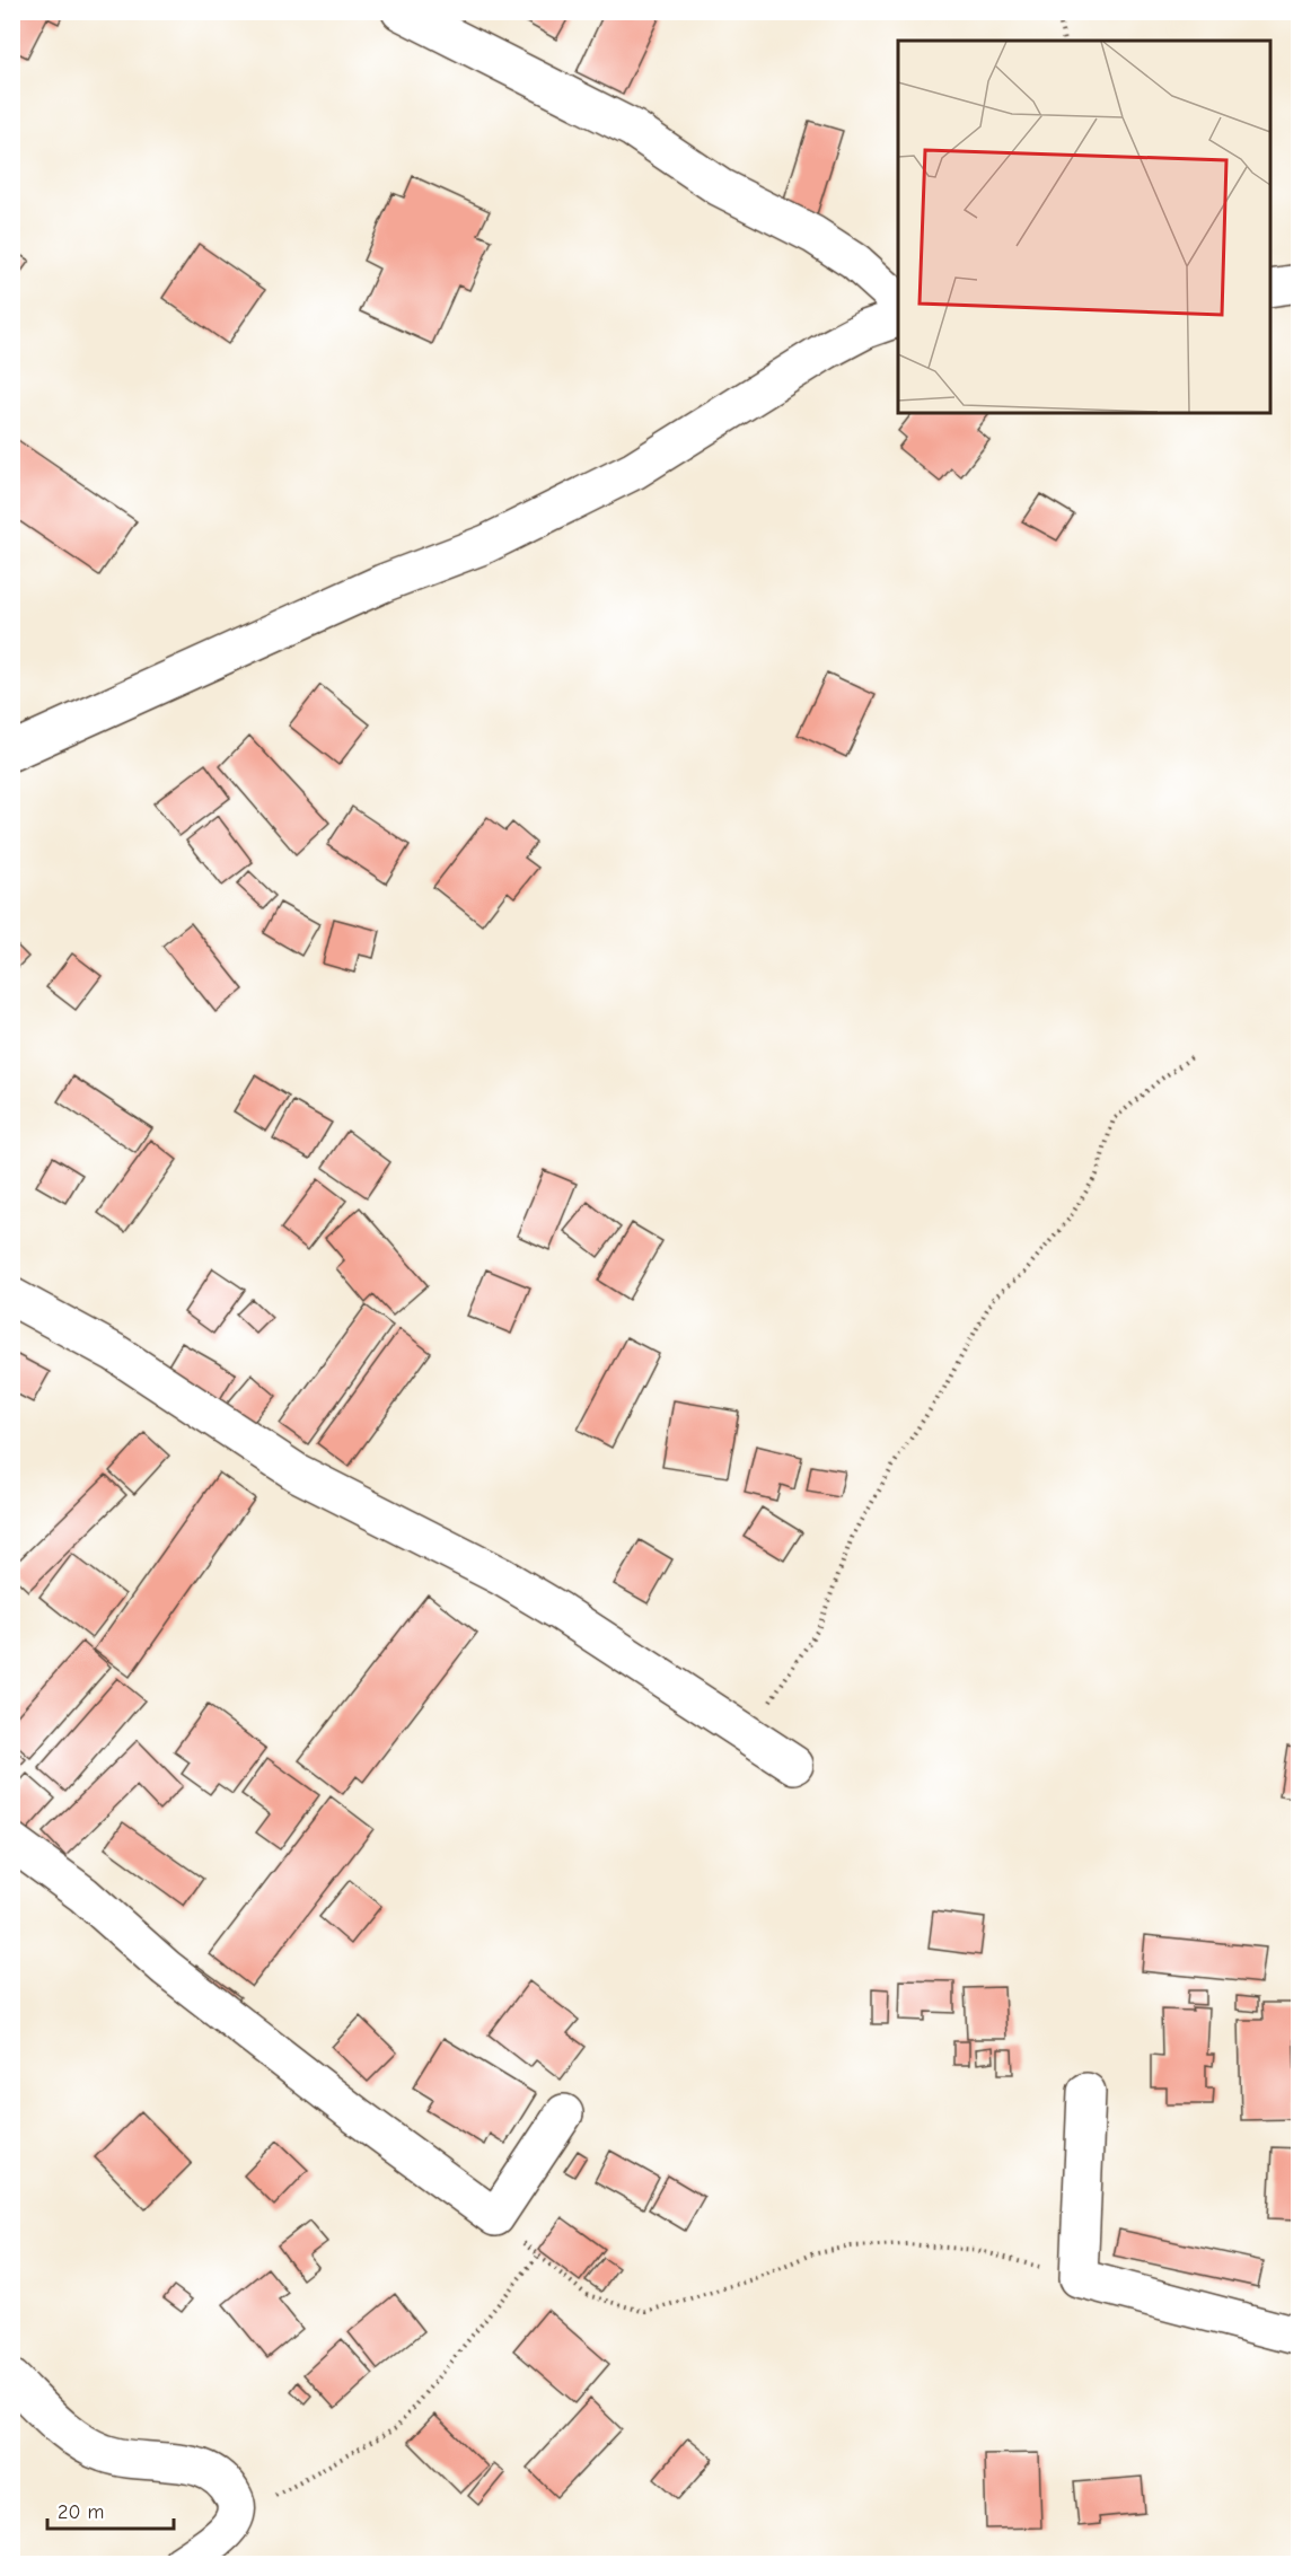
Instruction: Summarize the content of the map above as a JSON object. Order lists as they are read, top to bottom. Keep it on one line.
{"scale_bar":"20 m"}
